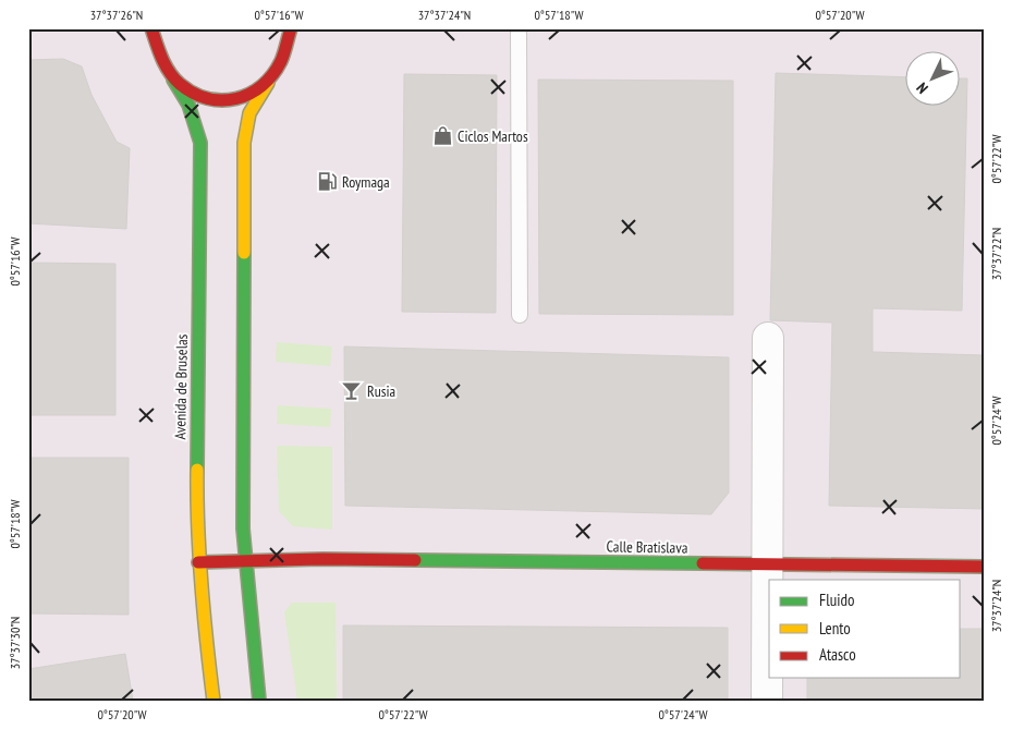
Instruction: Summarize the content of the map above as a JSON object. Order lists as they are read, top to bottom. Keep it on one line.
{"streets":{"main road":["Avenida de Bruselas","Calle Bratislava"]},"crossings":[["Avenida de Bruselas","Calle Bratislava"]],"places":{"shop":["Ciclos Martos"],"fuel station":["Roymaga"],"bar":["Rusia"]},"legend":["Fluido","Lento","Atasco"],"north":"bottom left","coordinates":["37°37'26\"N","0°57'16\"W","37°37'24\"N","0°57'18\"W","0°57'20\"W","0°57'22\"W","37°37'22\"N","0°57'24\"W","37°37'30\"N"]}
